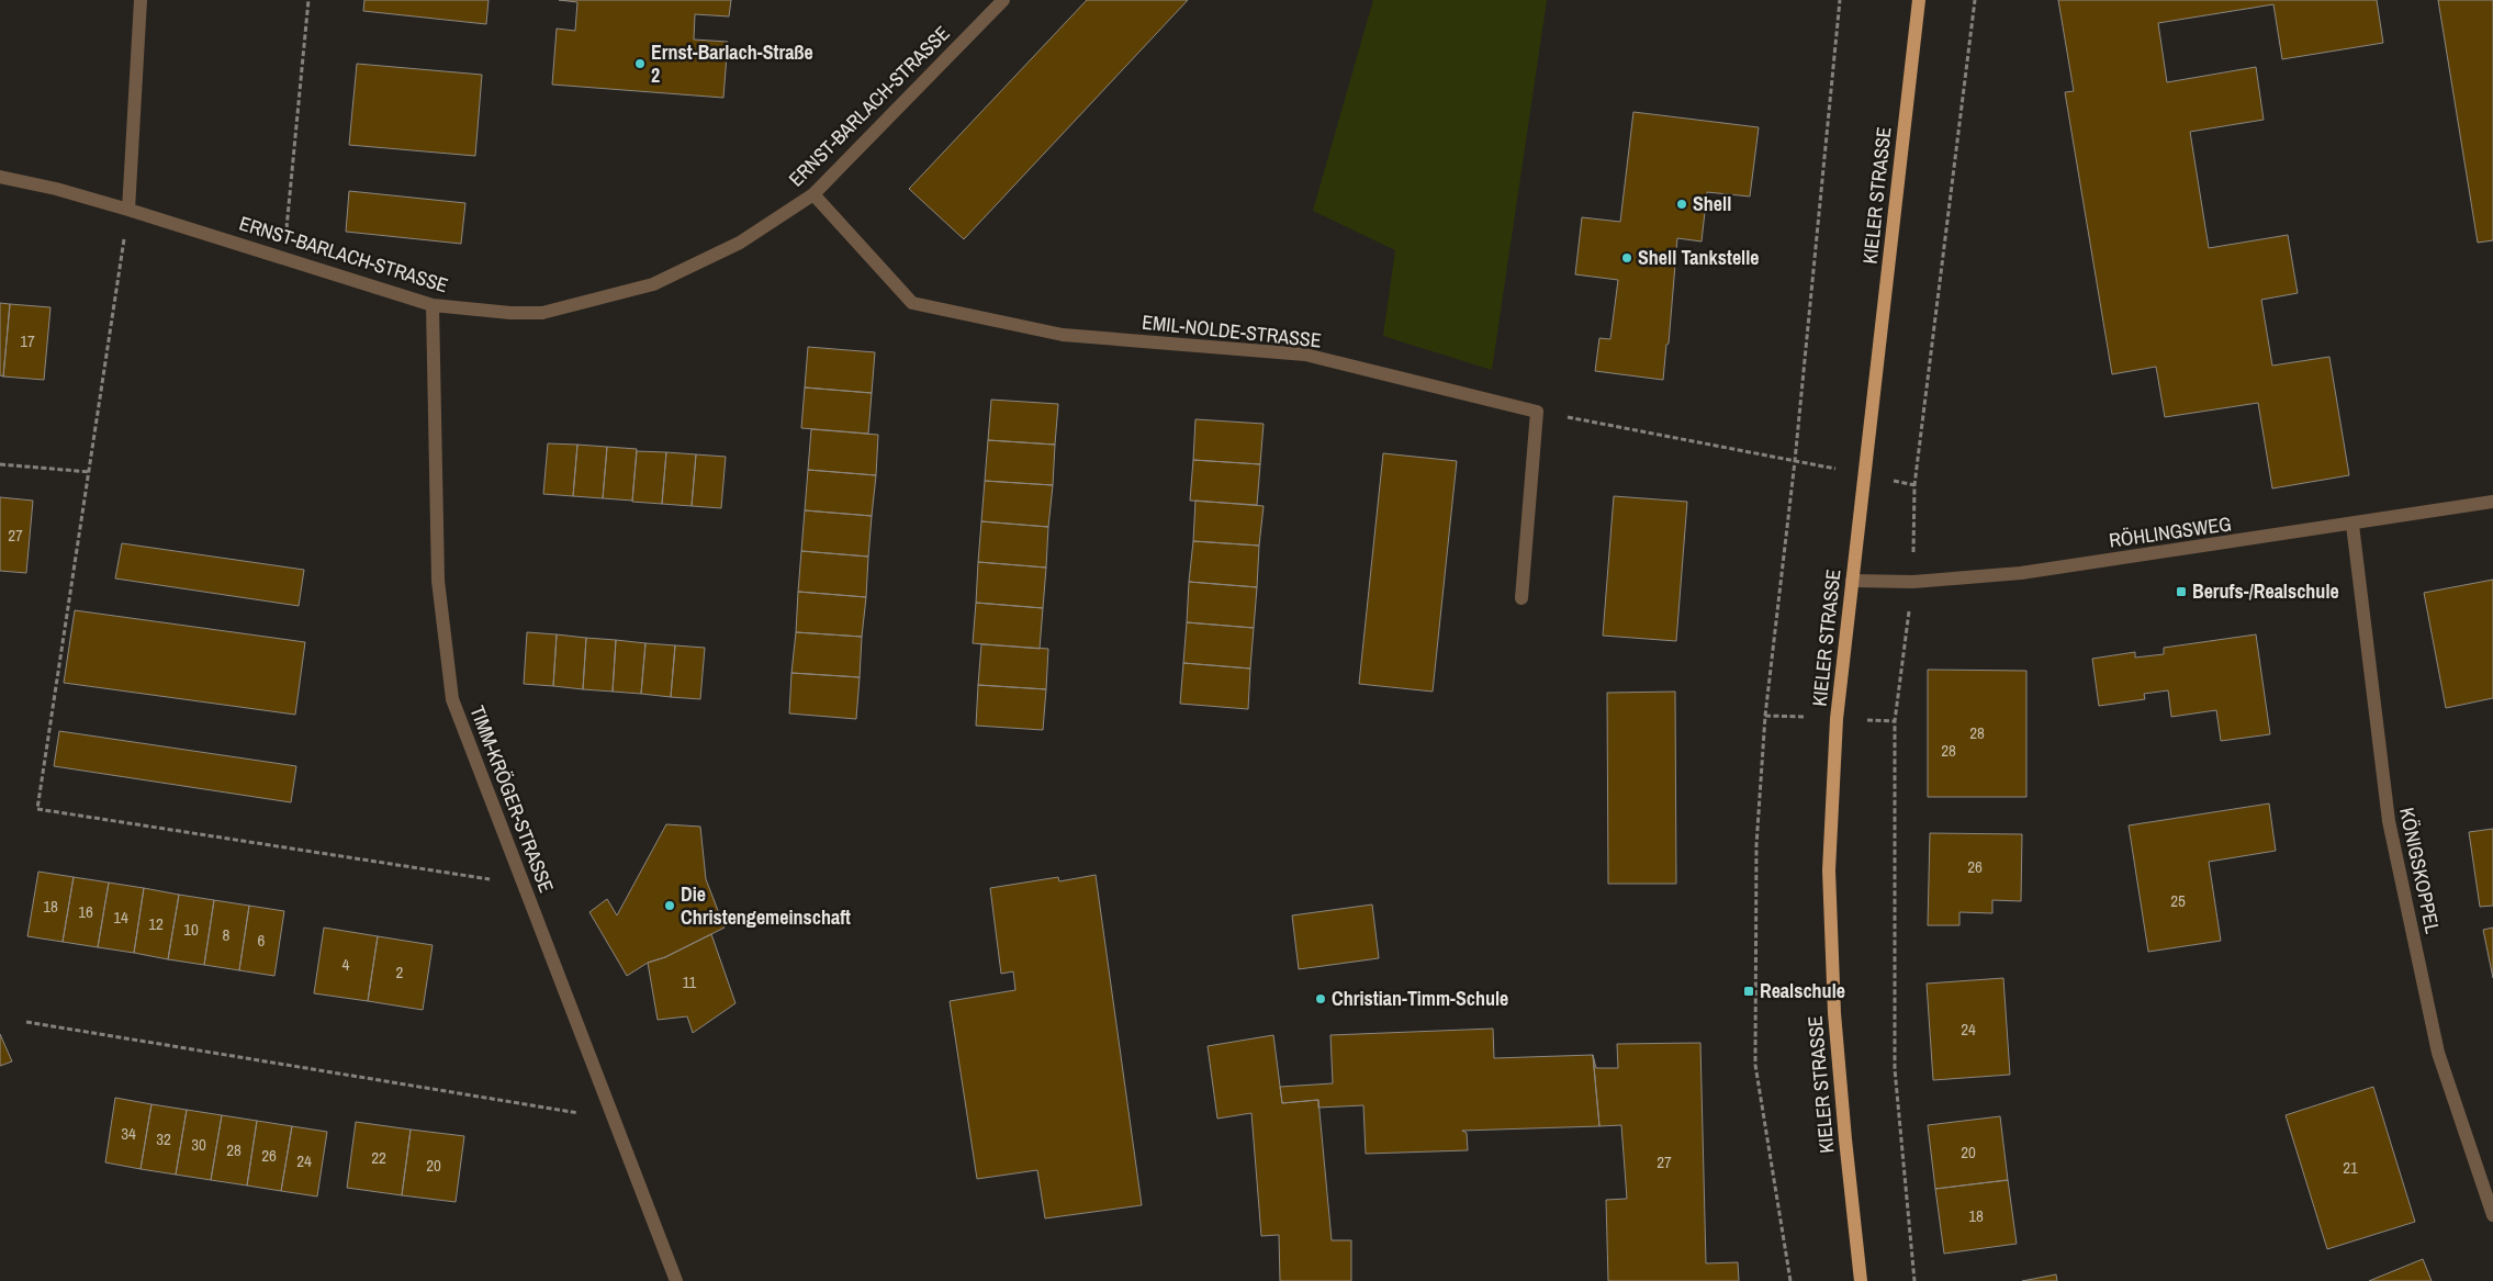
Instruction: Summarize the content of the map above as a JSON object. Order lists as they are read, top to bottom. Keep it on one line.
{"streets":{"main road":["KIELER STRASSE"],"street":["ERNST-BARLACH-STRASSE","EMIL-NOLDE-STRASSE","RÖHLINGSWEG","TIMM-KRÖGER-STRASSE","KÖNIGSKOPPEL"]},"crossings":[["ERNST-BARLACH-STRASSE","EMIL-NOLDE-STRASSE"],["ERNST-BARLACH-STRASSE","TIMM-KRÖGER-STRASSE"],["KIELER STRASSE","RÖHLINGSWEG"],["RÖHLINGSWEG","KÖNIGSKOPPEL"]],"places":{"other":["Ernst-Barlach-Straße 2","Shell","Shell Tankstelle","Die Christengemeinschaft","Christian-Timm-Schule"],"transit":["Berufs-/Realschule","Realschule"]},"house_numbers":["17","27","28","28","26","25","18","16","14","12","10","8","6","4","2","11","24","34","32","30","28","20","26","22","24","27","20","21","18"]}
